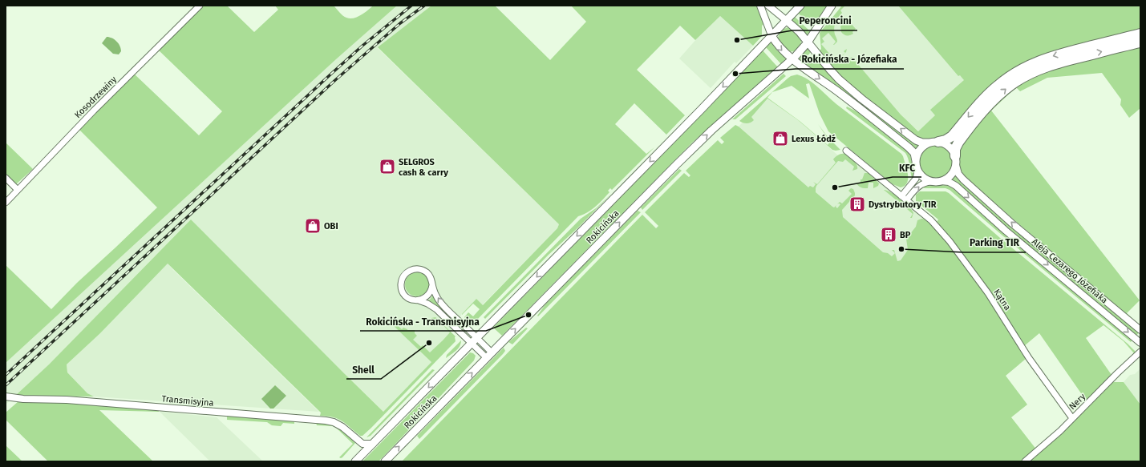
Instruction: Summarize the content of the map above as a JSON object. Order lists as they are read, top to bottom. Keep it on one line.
{"streets":{"main road":["Rokicińska"],"street":["Kosodrzewiny","Aleja Cezarego Józefiaka","Kątna","Transmisyjna","Nery"]},"crossings":[["Kątna","Nery"]],"places":{"other":["Peperoncini","Rokicińska - Józefiaka","KFC","Parking TIR","Rokicińska - Transmisyjna","Shell"],"shop":["Lexus Łódź","SELGROS cash & carry","OBI"],"building":["Dystrybutory TIR","BP"]}}
